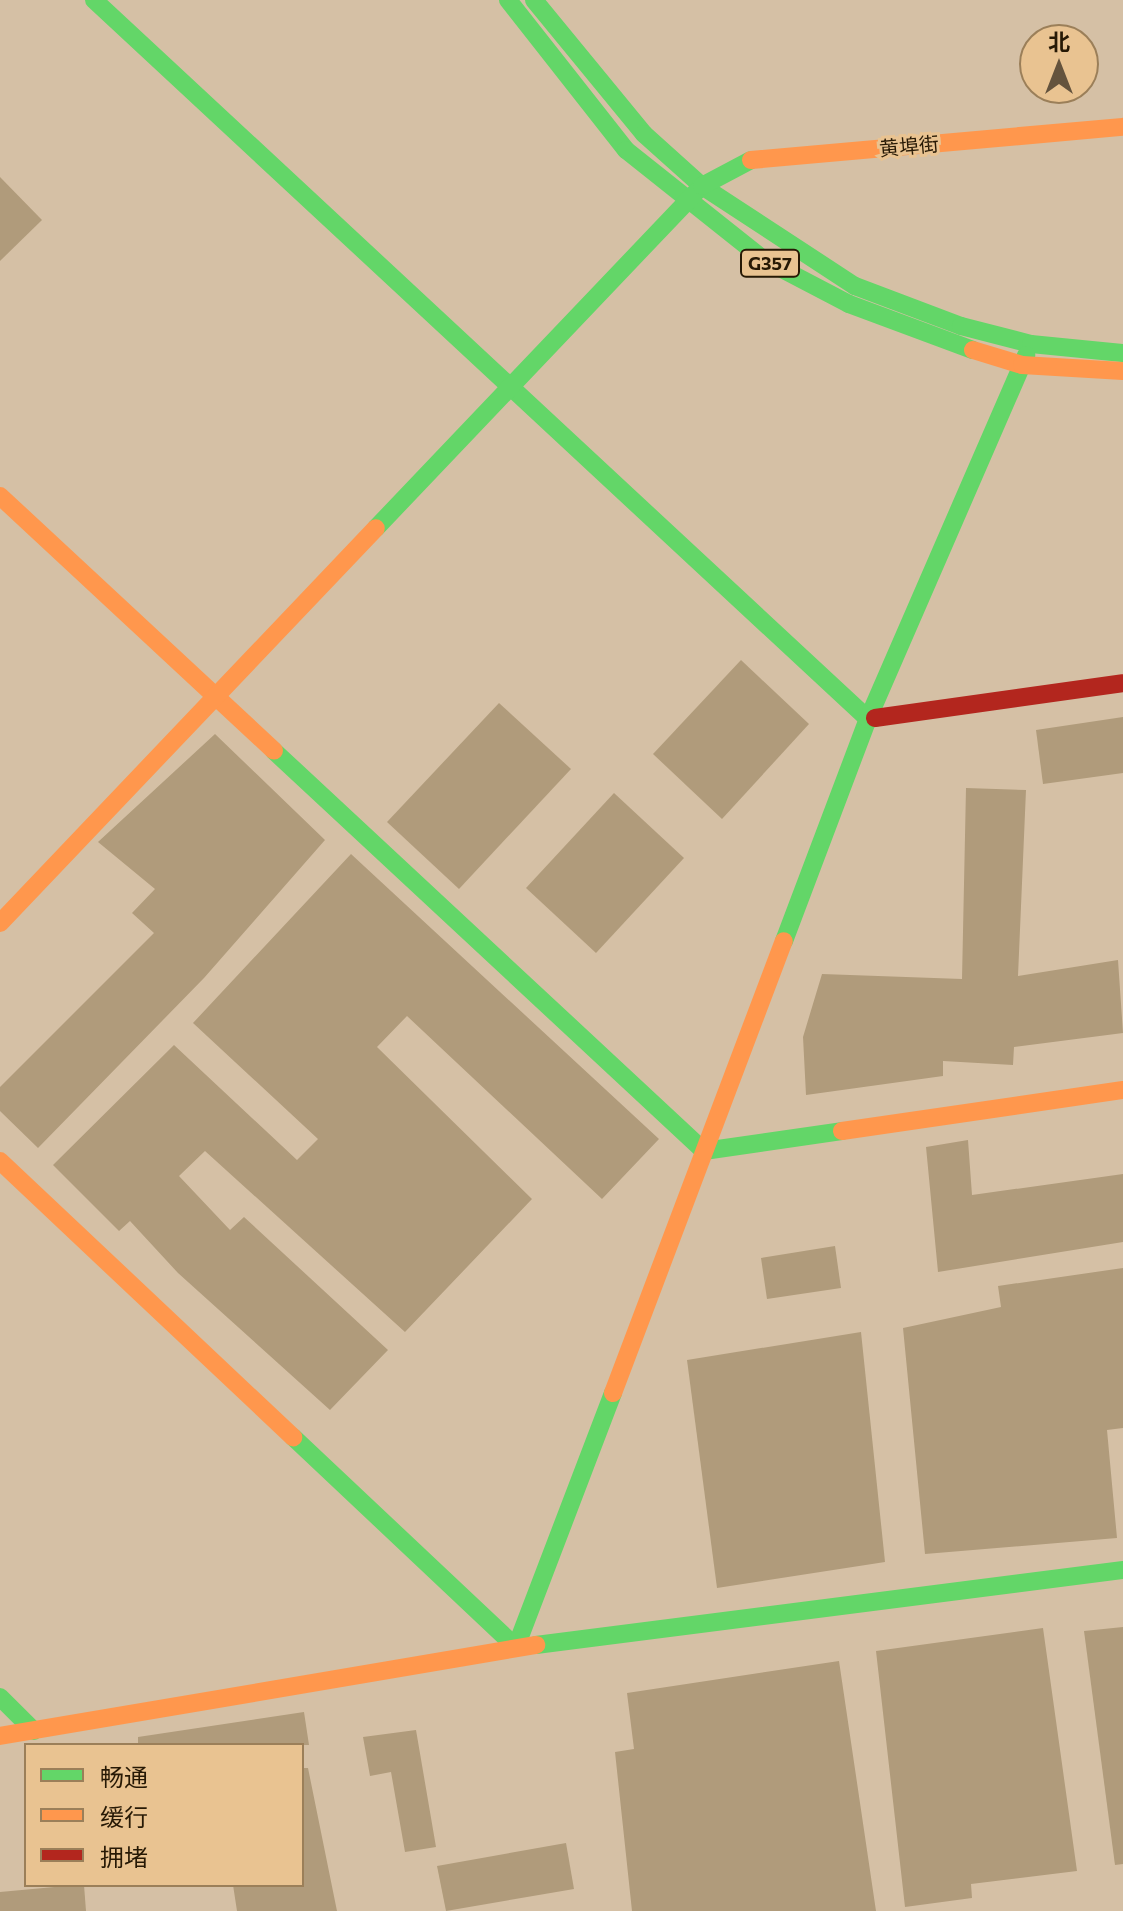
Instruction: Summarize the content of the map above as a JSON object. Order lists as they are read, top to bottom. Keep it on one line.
{"streets":{"main road":["黄埠街","G357"]},"crossings":[["黄埠街","G357"]],"legend":["畅通","缓行","拥堵"],"north":"top"}
